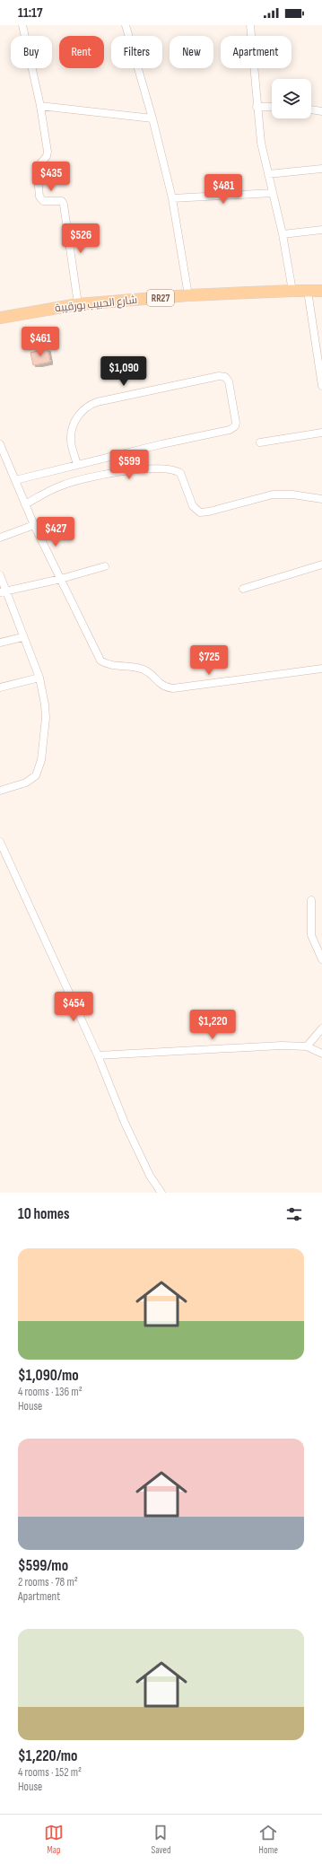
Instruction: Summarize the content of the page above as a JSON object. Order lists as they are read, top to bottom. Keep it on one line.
{"streets":{"main road":["RR27","شارع الحبيب بورقيبة"]},"page":{"status":"11:17","chip":["Buy","Rent","Filters","New","Apartment"],"price":["$435","$481","$526","$461","$1,090","$599","$427","$725","$454","$1,220"],"heading":"10 homes","list":[{"name":"$1,090/mo","note":"4 rooms · 136 m² · House"},{"name":"$599/mo","note":"2 rooms · 78 m² · Apartment"},{"name":"$1,220/mo","note":"4 rooms · 152 m² · House"}],"tabs":["Map","Saved","Home"]}}
